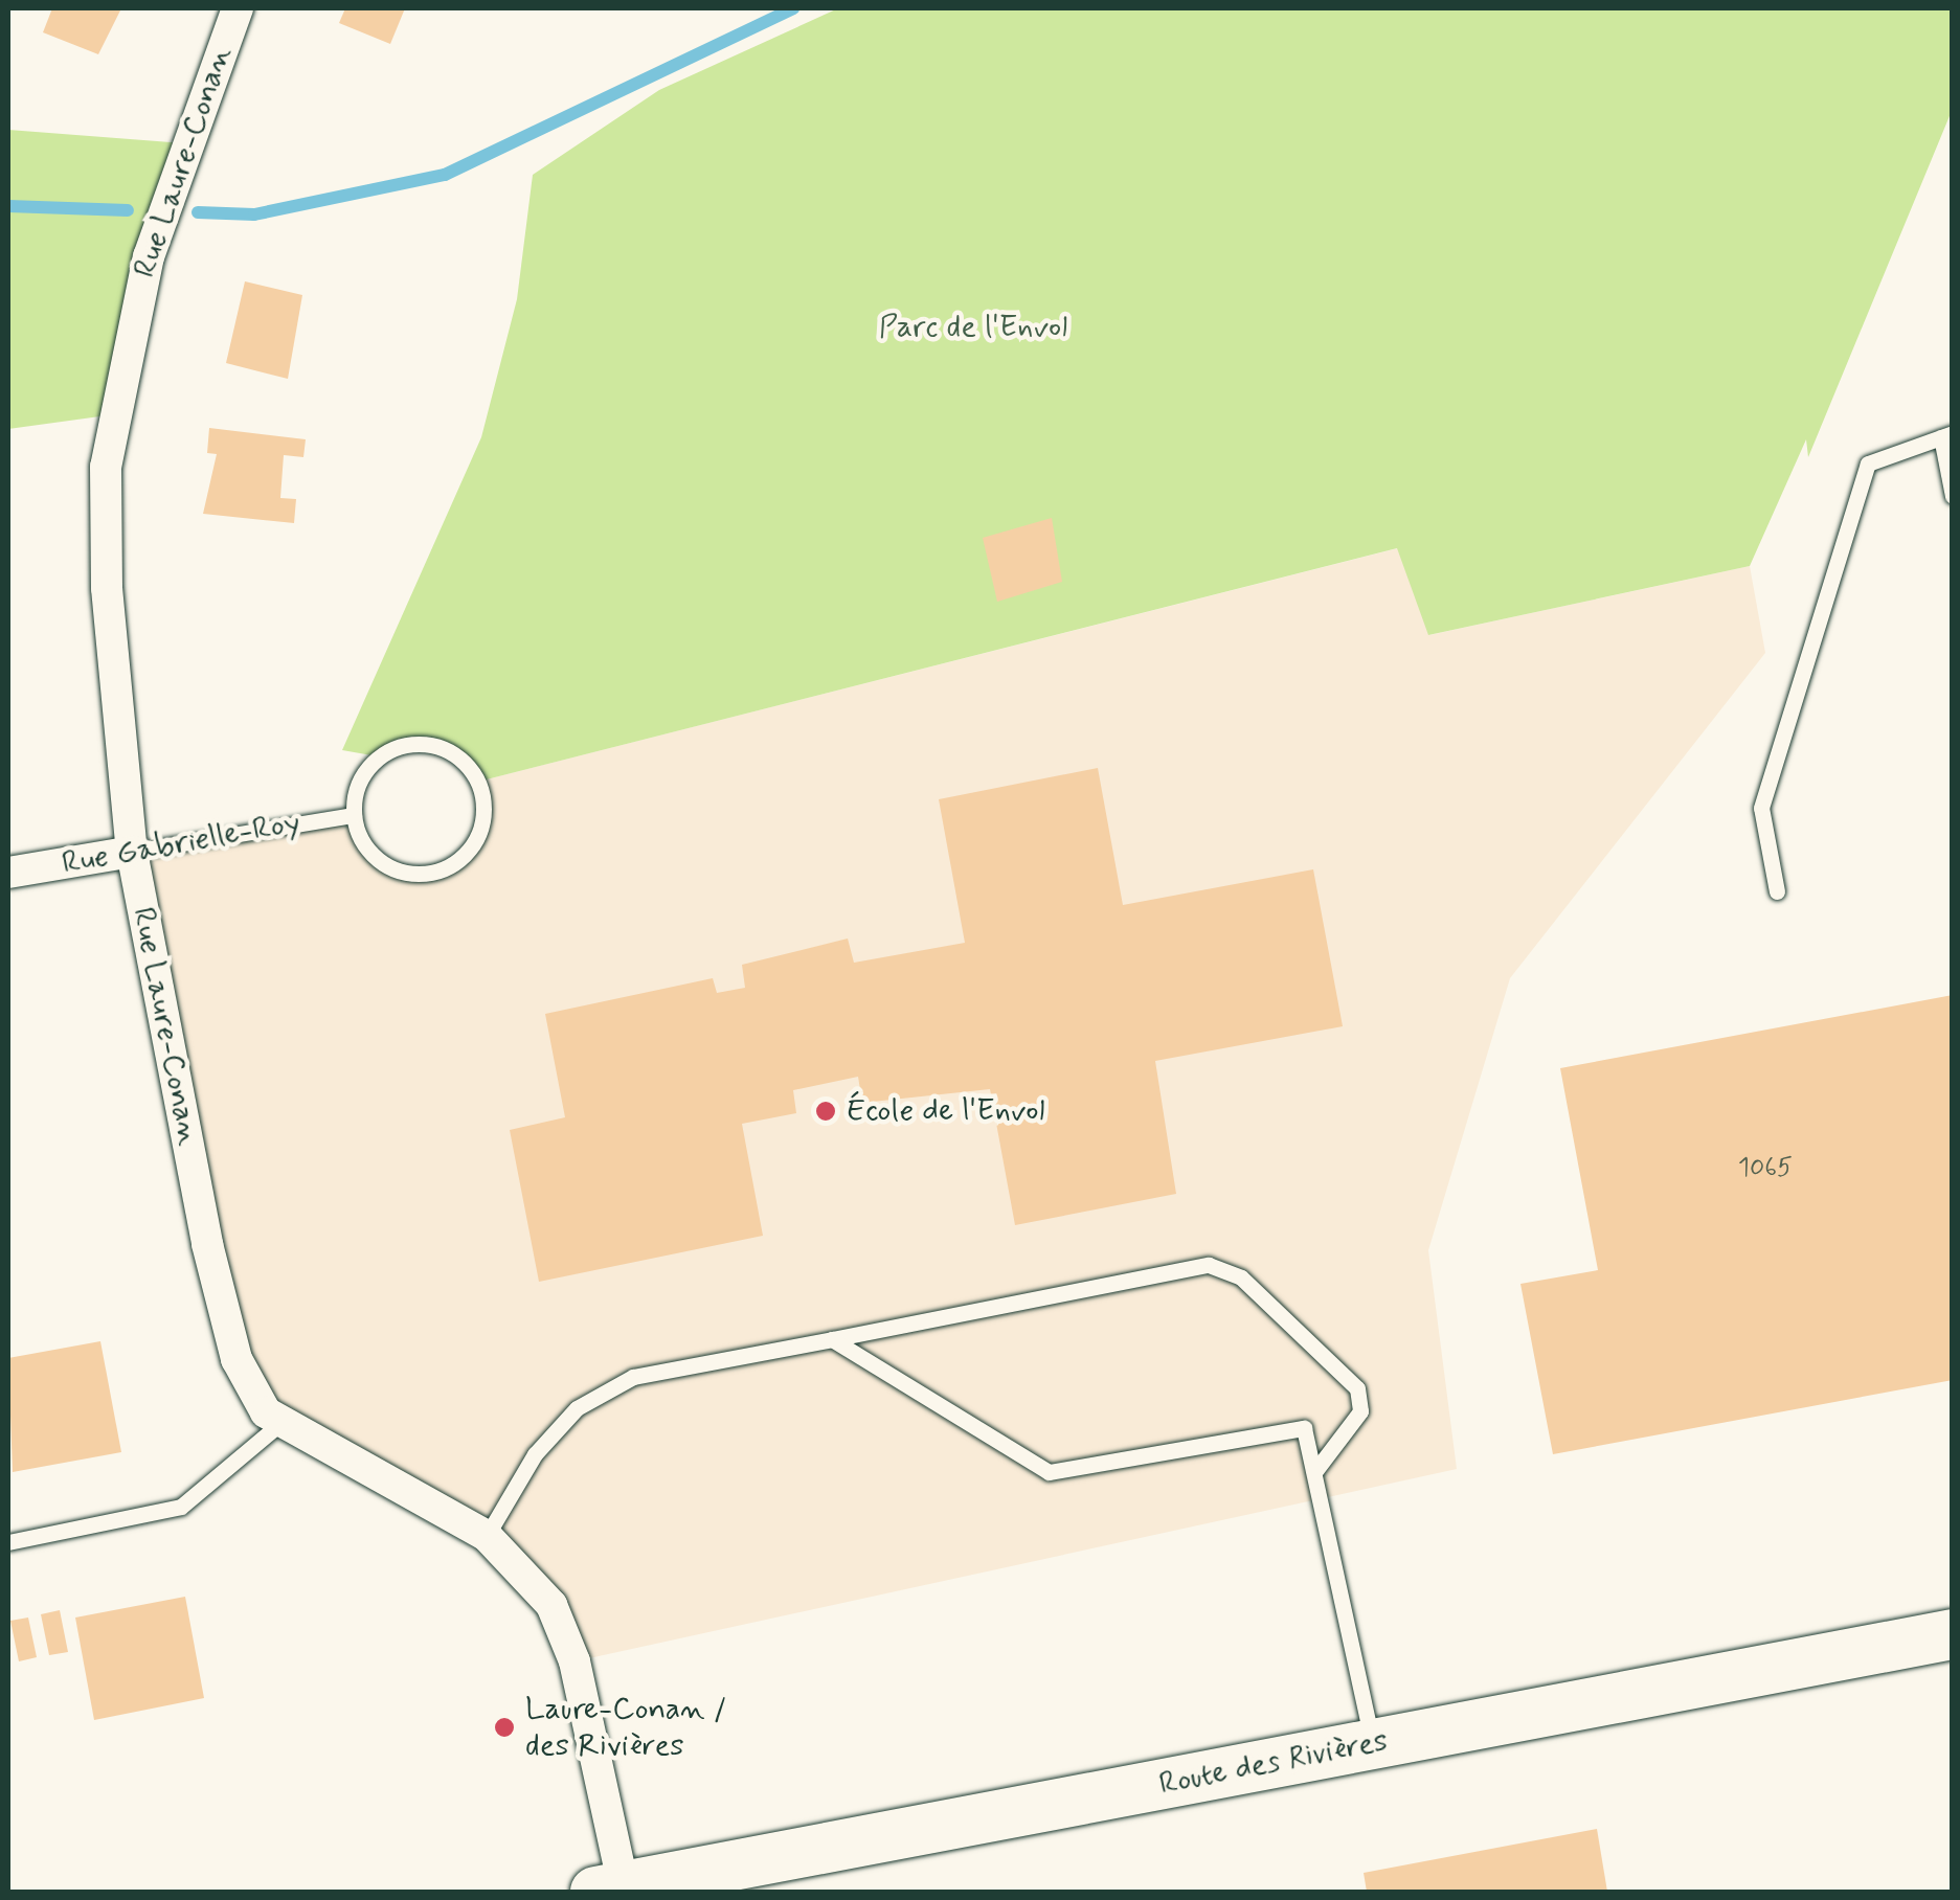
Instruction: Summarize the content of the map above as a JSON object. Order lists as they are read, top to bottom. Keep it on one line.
{"streets":{"main road":["Route des Rivières"],"street":["Rue Laure-Conan","Rue Gabrielle-Roy"]},"crossings":[["Rue Laure-Conan","Rue Gabrielle-Roy"],["Rue Laure-Conan","Route des Rivières"]],"parks":["Parc de l'Envol"],"places":["École de l'Envol","Laure-Conan / des Rivières"],"house_numbers":["1065"]}
